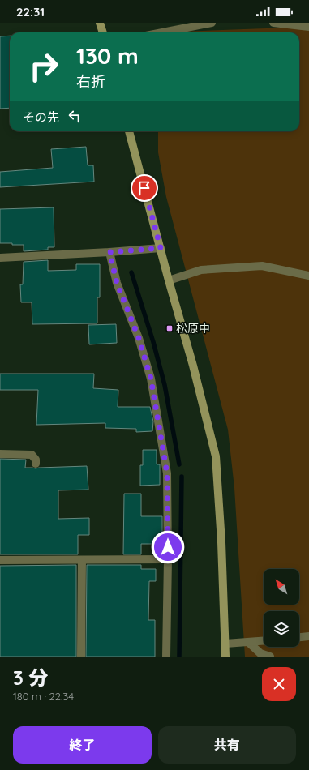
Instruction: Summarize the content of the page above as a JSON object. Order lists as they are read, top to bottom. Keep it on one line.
{"places":{"transit":["松原中"]},"north":"top left","page":{"status":"22:31","turn":["130 m","右折"],"then":"その先","heading":["3 分","180 m · 22:34"],"buttons":["終了","共有"]}}
